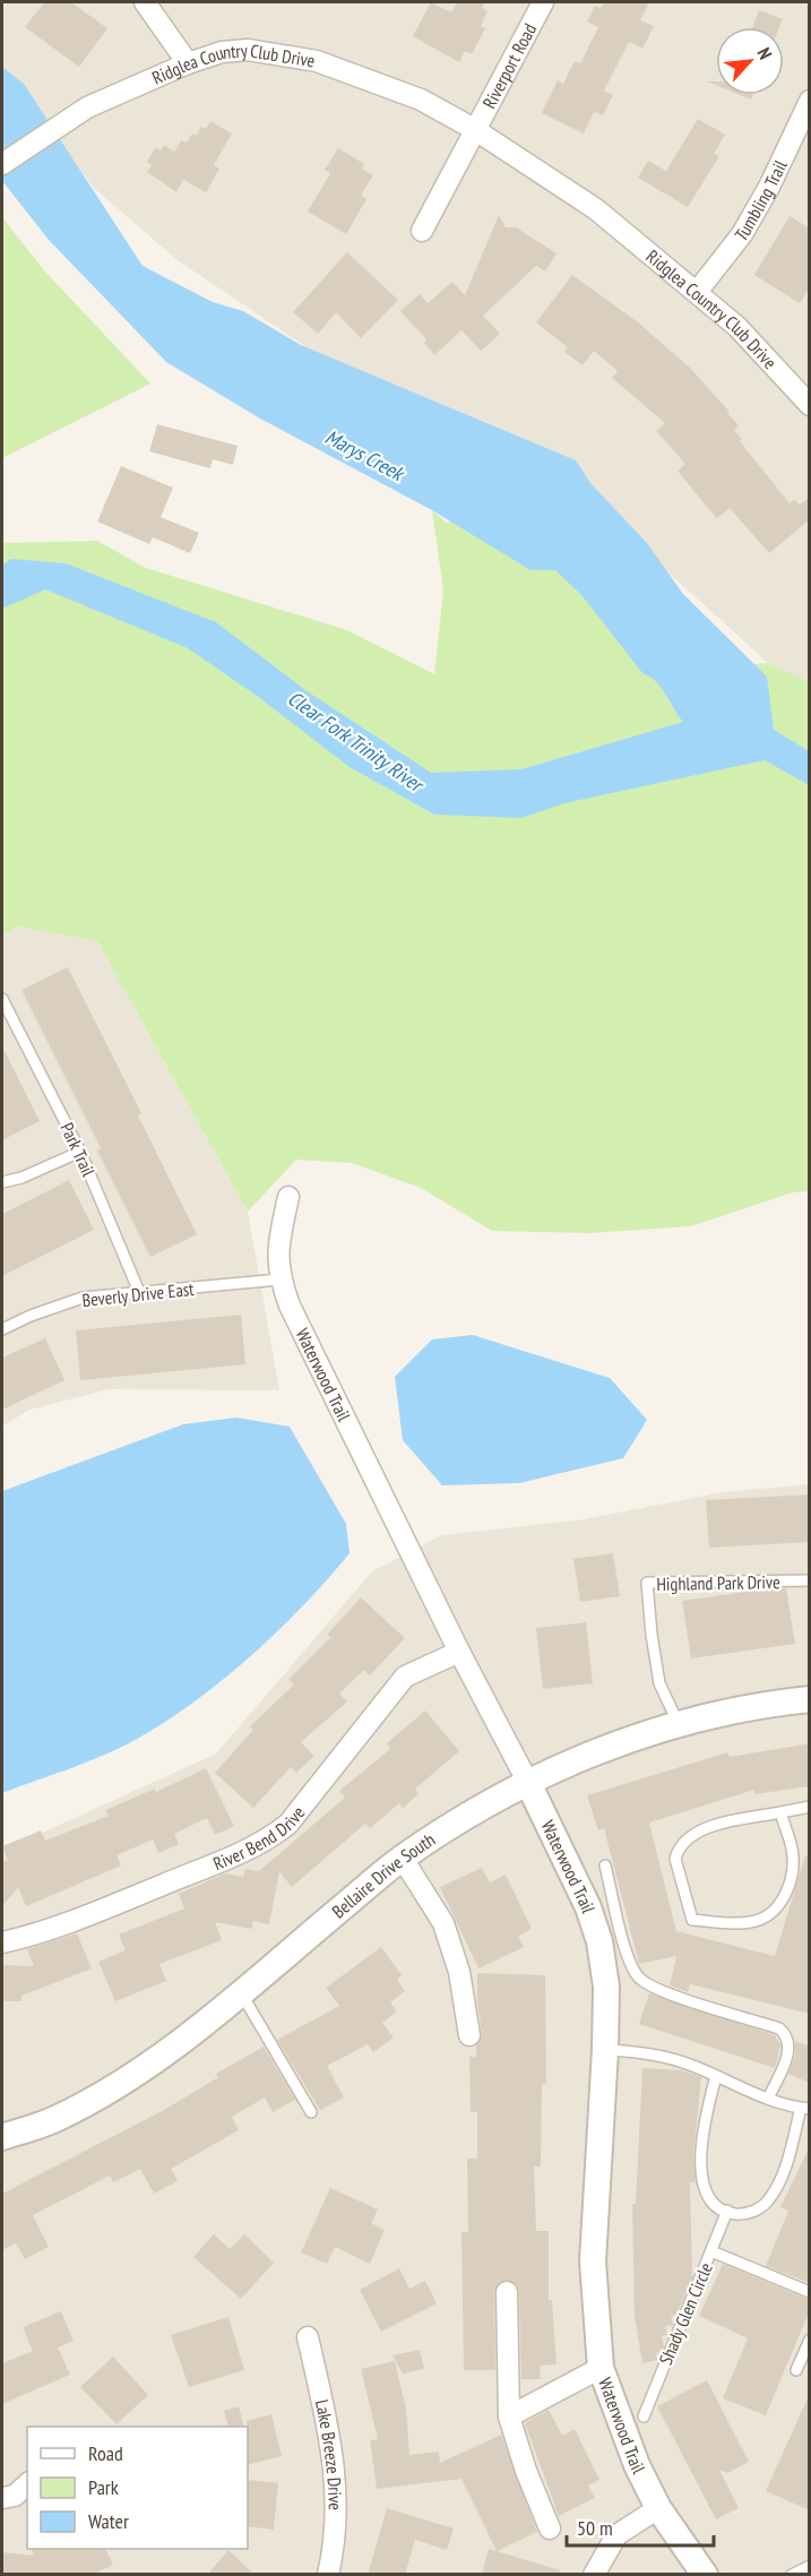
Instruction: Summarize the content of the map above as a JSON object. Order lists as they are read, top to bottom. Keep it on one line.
{"streets":{"street":["Riverport Road","Ridglea Country Club Drive","Tumbling Trail","Waterwood Trail","River Bend Drive","Bellaire Drive South","Lake Breeze Drive"],"lane":["Park Trail","Beverly Drive East","Highland Park Drive","Shady Glen Circle"]},"crossings":[["Riverport Road","Ridglea Country Club Drive"],["Ridglea Country Club Drive","Tumbling Trail"],["Park Trail","Beverly Drive East"],["Beverly Drive East","Waterwood Trail"],["Waterwood Trail","River Bend Drive"],["Waterwood Trail","Bellaire Drive South"],["Highland Park Drive","Bellaire Drive South"]],"water":["Marys Creek","Clear Fork Trinity River"],"legend":["Road","Park","Water"],"scale_bar":"50 m","north":"top right"}
